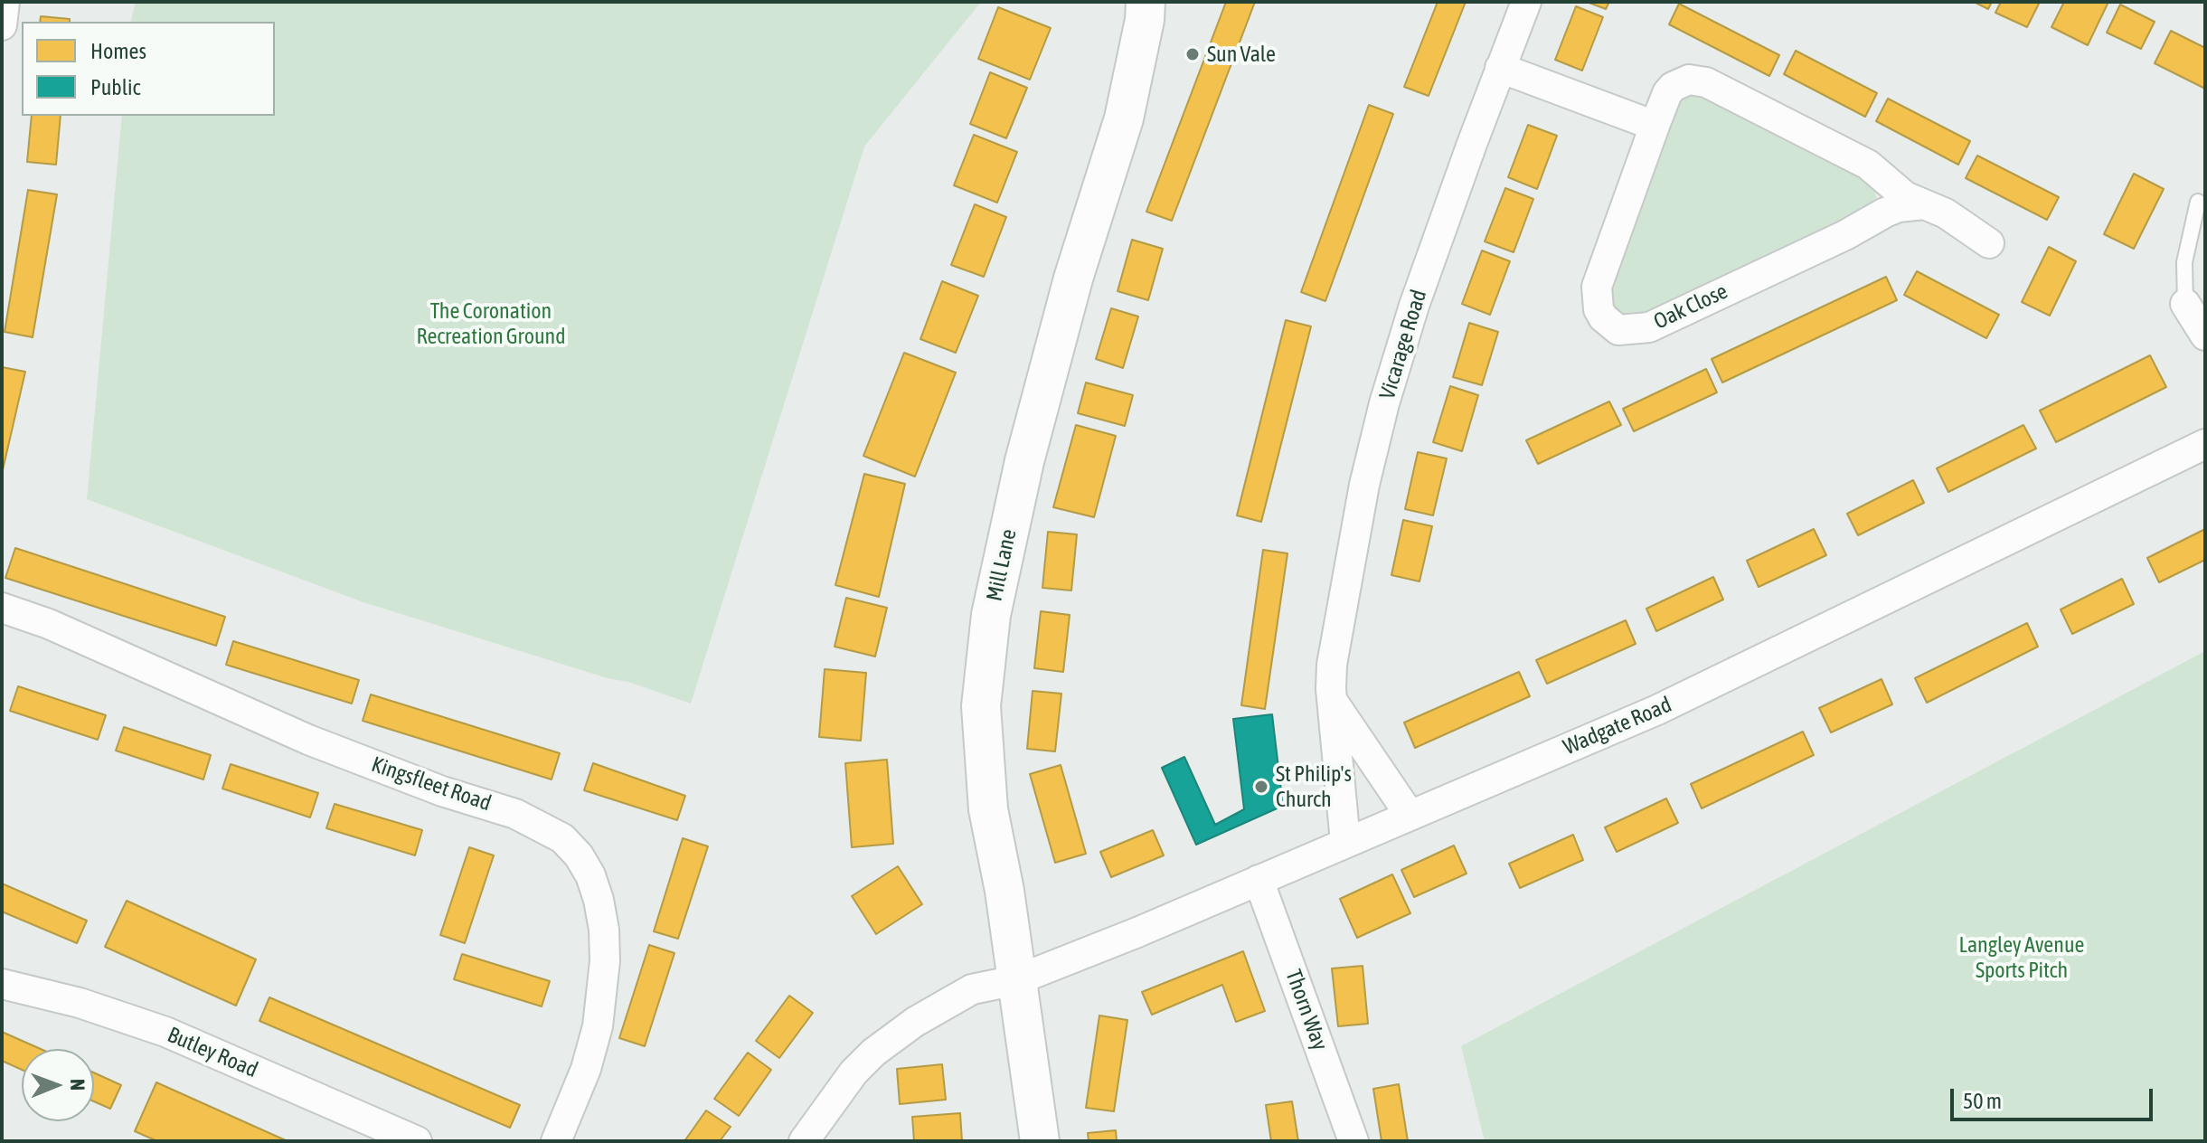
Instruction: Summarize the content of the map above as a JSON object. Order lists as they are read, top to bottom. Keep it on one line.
{"streets":{"street":["Oak Close","Vicarage Road","Mill Lane","Wadgate Road","Kingsfleet Road","Thorn Way","Butley Road"]},"crossings":[["Vicarage Road","Wadgate Road"],["Mill Lane","Wadgate Road"],["Wadgate Road","Thorn Way"]],"parks":["The Coronation Recreation Ground","Langley Avenue Sports Pitch"],"places":["Sun Vale","St Philip's Church"],"legend":["Homes","Public"],"scale_bar":"50 m","north":"right"}
